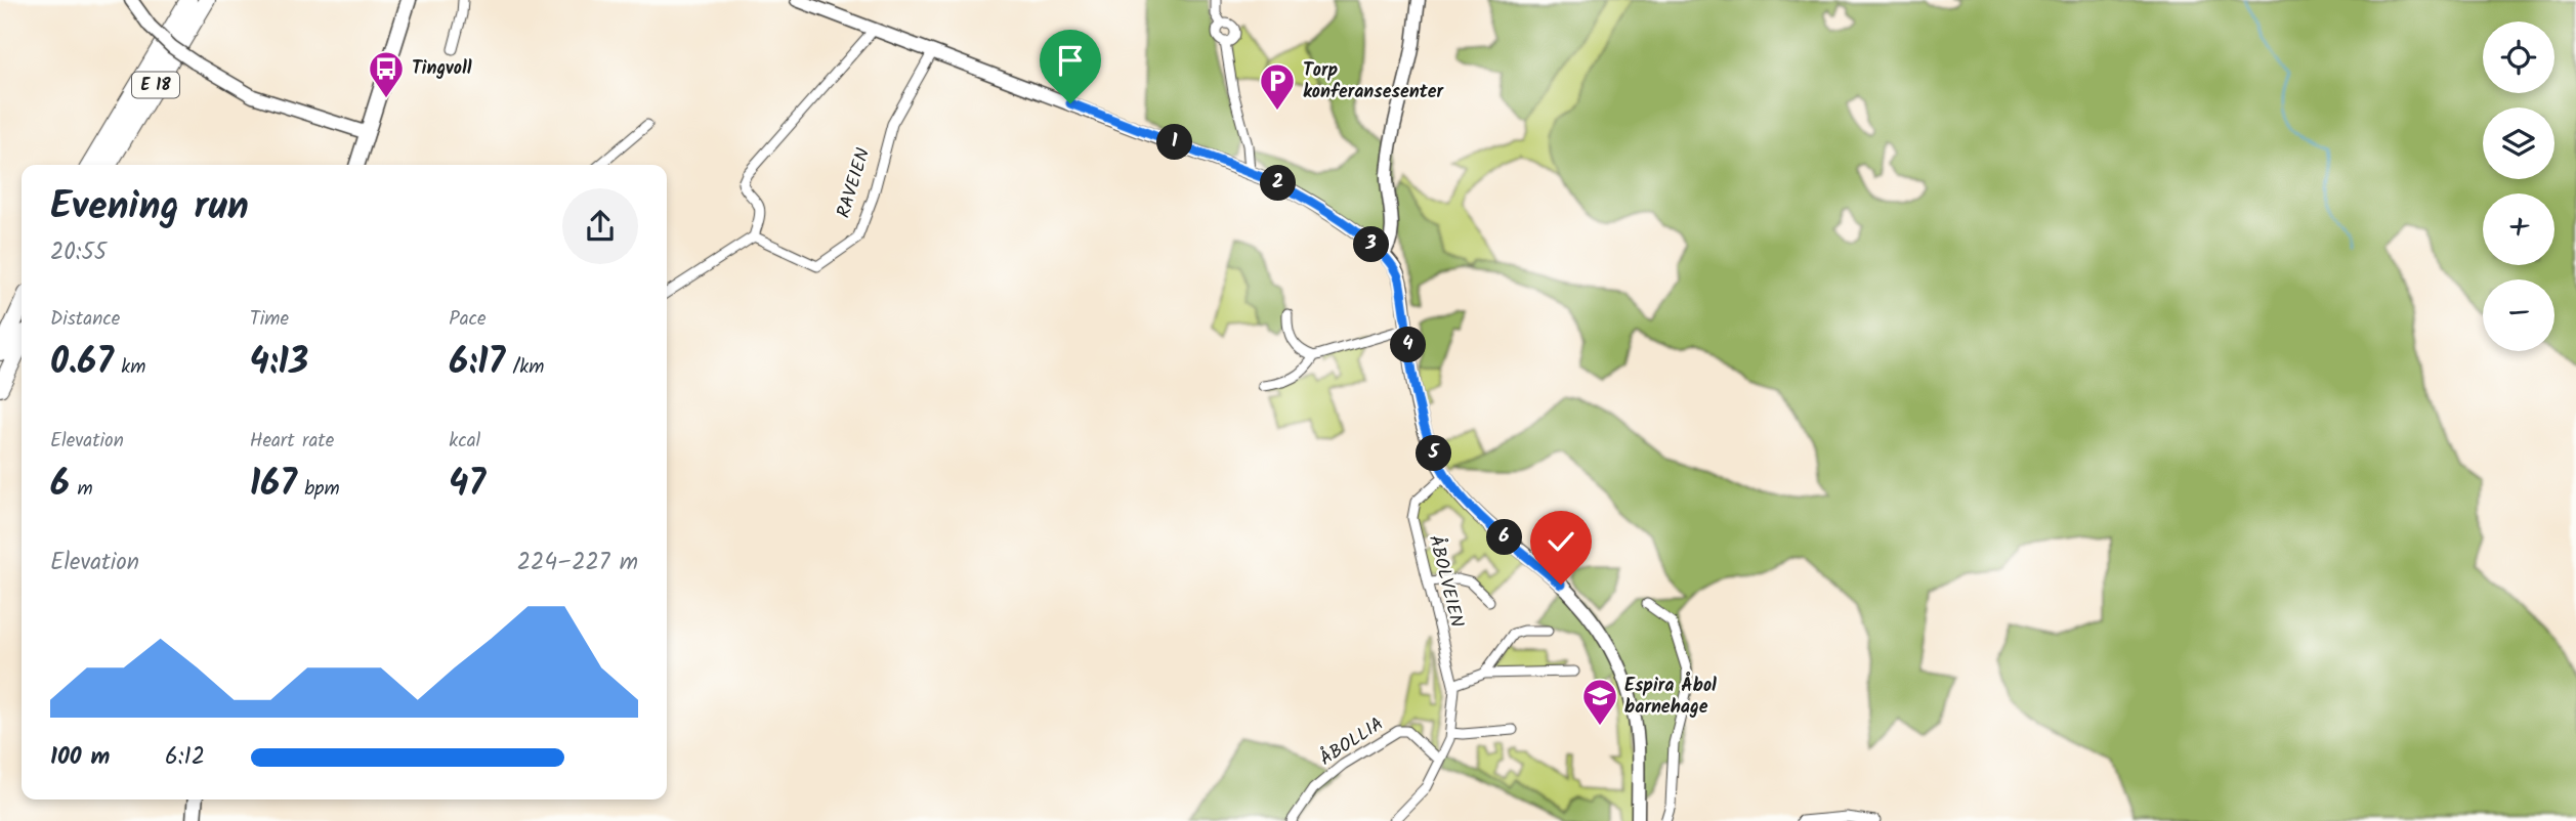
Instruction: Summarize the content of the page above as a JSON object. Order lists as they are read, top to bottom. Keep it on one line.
{"streets":{"highway":["E 18"],"street":["RAVEIEN","ÅBOLVEIEN","ÅBOLLIA"]},"crossings":[["ÅBOLVEIEN","ÅBOLLIA"]],"places":{"bus stop":["Tingvoll"],"parking":["Torp konferansesenter"],"school or university":["Espira Åbol barnehage"]},"page":{"map_buttons":["+","−"],"pins":["1","2","3","4","5","6"],"heading":["Evening run","20:55"],"stats":[["Distance","0.67 km"],["Time","4:13"],["Pace","6:17 /km"],["Elevation","6 m"],["Heart rate","167 bpm"],["kcal","47"]],"chart":["Elevation","224–227 m"],"list":[{"name":"100 m","note":"6:12"}]}}
